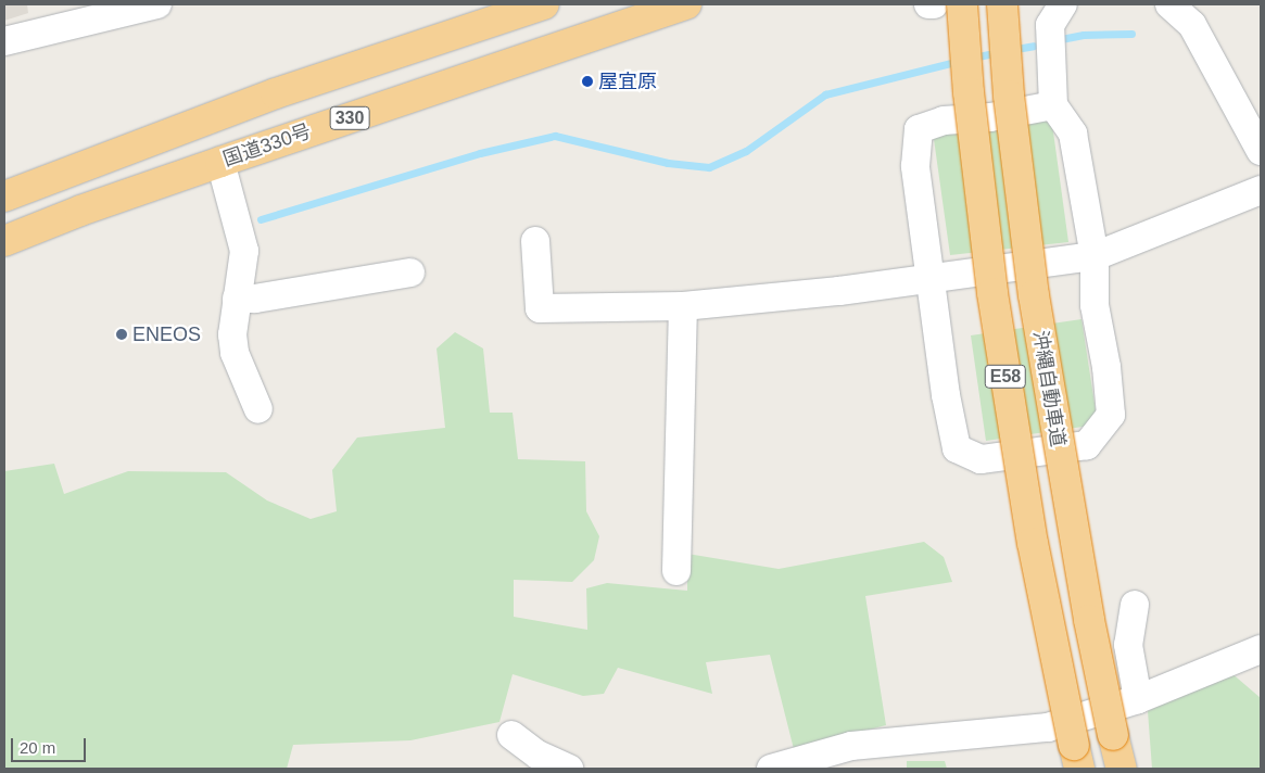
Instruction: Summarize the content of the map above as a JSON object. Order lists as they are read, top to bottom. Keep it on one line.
{"streets":{"highway":["330","国道330号","E58","沖縄自動車道"]},"places":["屋宜原","ENEOS"],"scale_bar":"20 m"}
